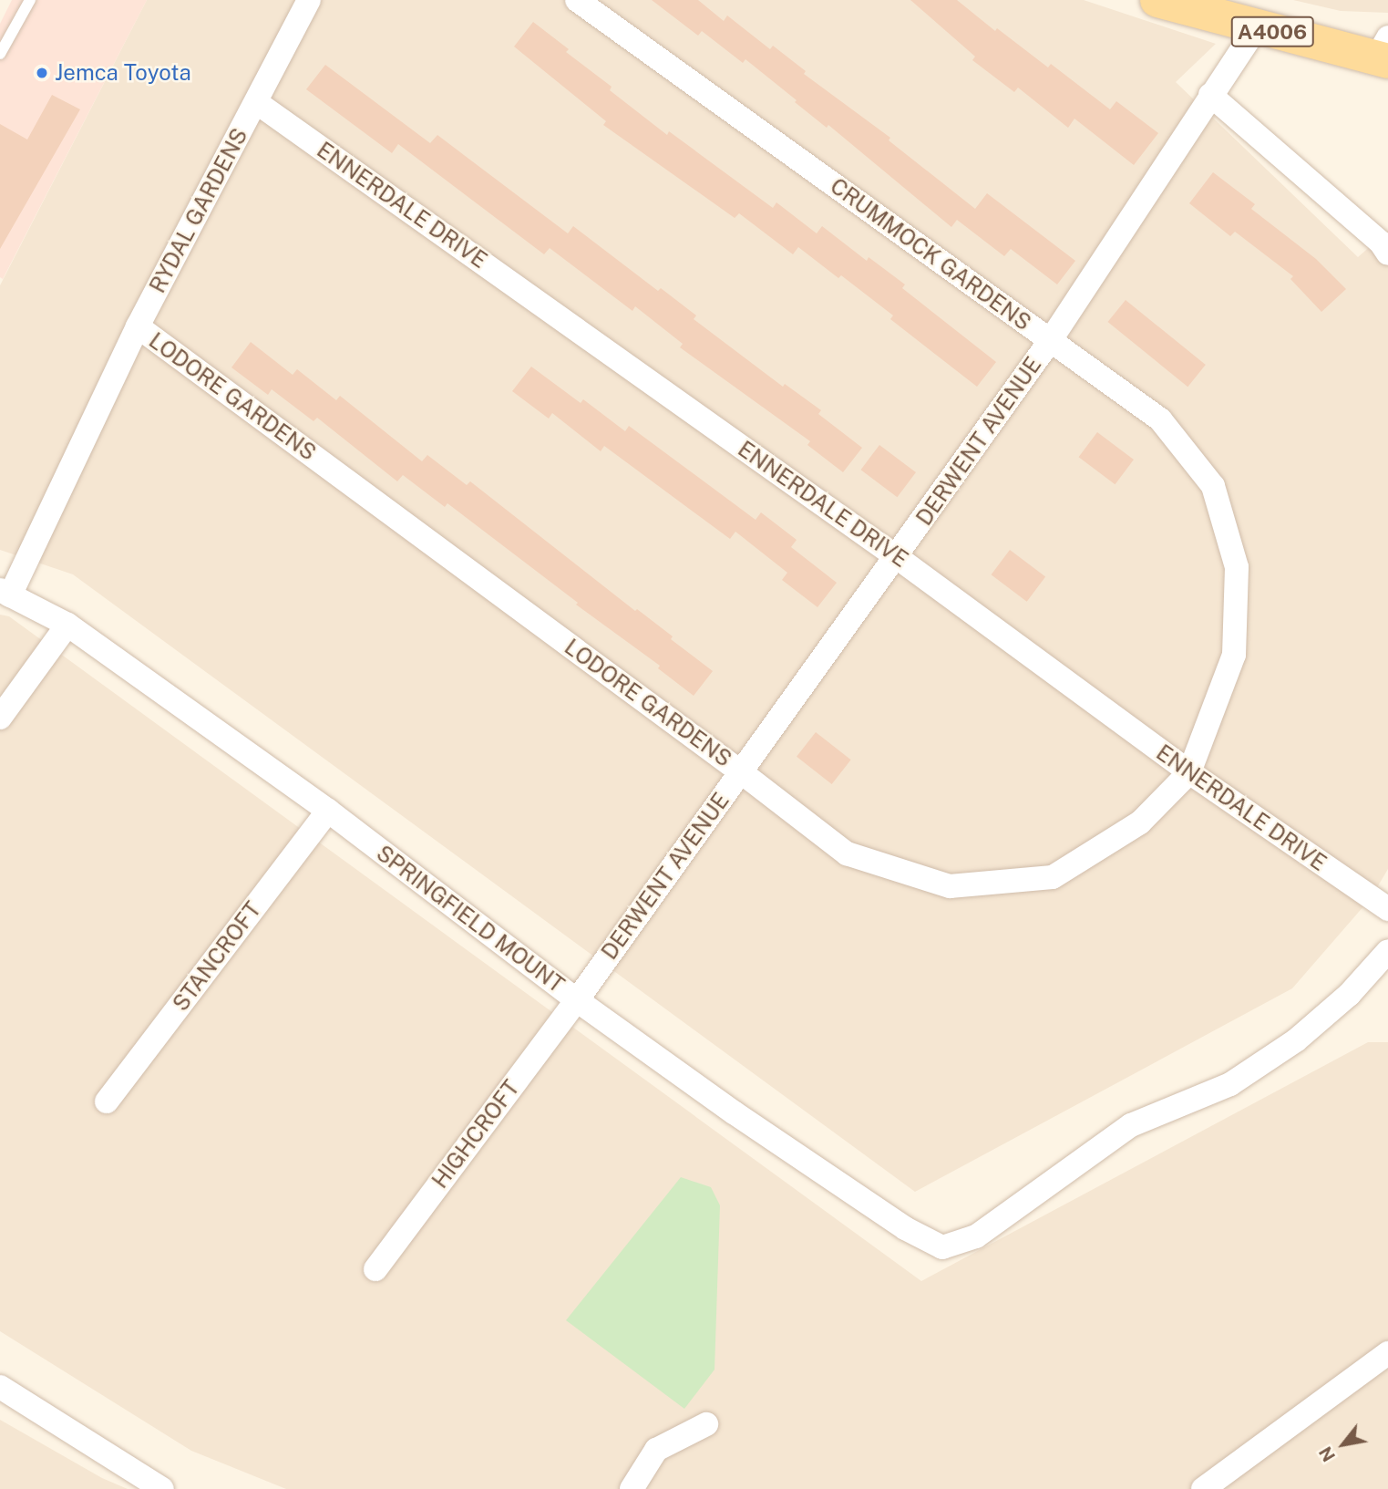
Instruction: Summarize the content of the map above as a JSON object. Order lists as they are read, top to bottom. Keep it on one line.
{"streets":{"main road":["A4006"],"street":["ENNERDALE DRIVE","RYDAL GARDENS","CRUMMOCK GARDENS","LODORE GARDENS","DERWENT AVENUE","SPRINGFIELD MOUNT","STANCROFT","HIGHCROFT"]},"crossings":[["A4006","DERWENT AVENUE"],["ENNERDALE DRIVE","RYDAL GARDENS"],["ENNERDALE DRIVE","CRUMMOCK GARDENS"],["ENNERDALE DRIVE","LODORE GARDENS"],["ENNERDALE DRIVE","DERWENT AVENUE"],["RYDAL GARDENS","LODORE GARDENS"],["RYDAL GARDENS","SPRINGFIELD MOUNT"],["CRUMMOCK GARDENS","LODORE GARDENS"],["CRUMMOCK GARDENS","DERWENT AVENUE"],["LODORE GARDENS","DERWENT AVENUE"],["DERWENT AVENUE","SPRINGFIELD MOUNT"],["DERWENT AVENUE","HIGHCROFT"],["SPRINGFIELD MOUNT","STANCROFT"],["SPRINGFIELD MOUNT","HIGHCROFT"]],"places":["Jemca Toyota"],"north":"bottom left"}
